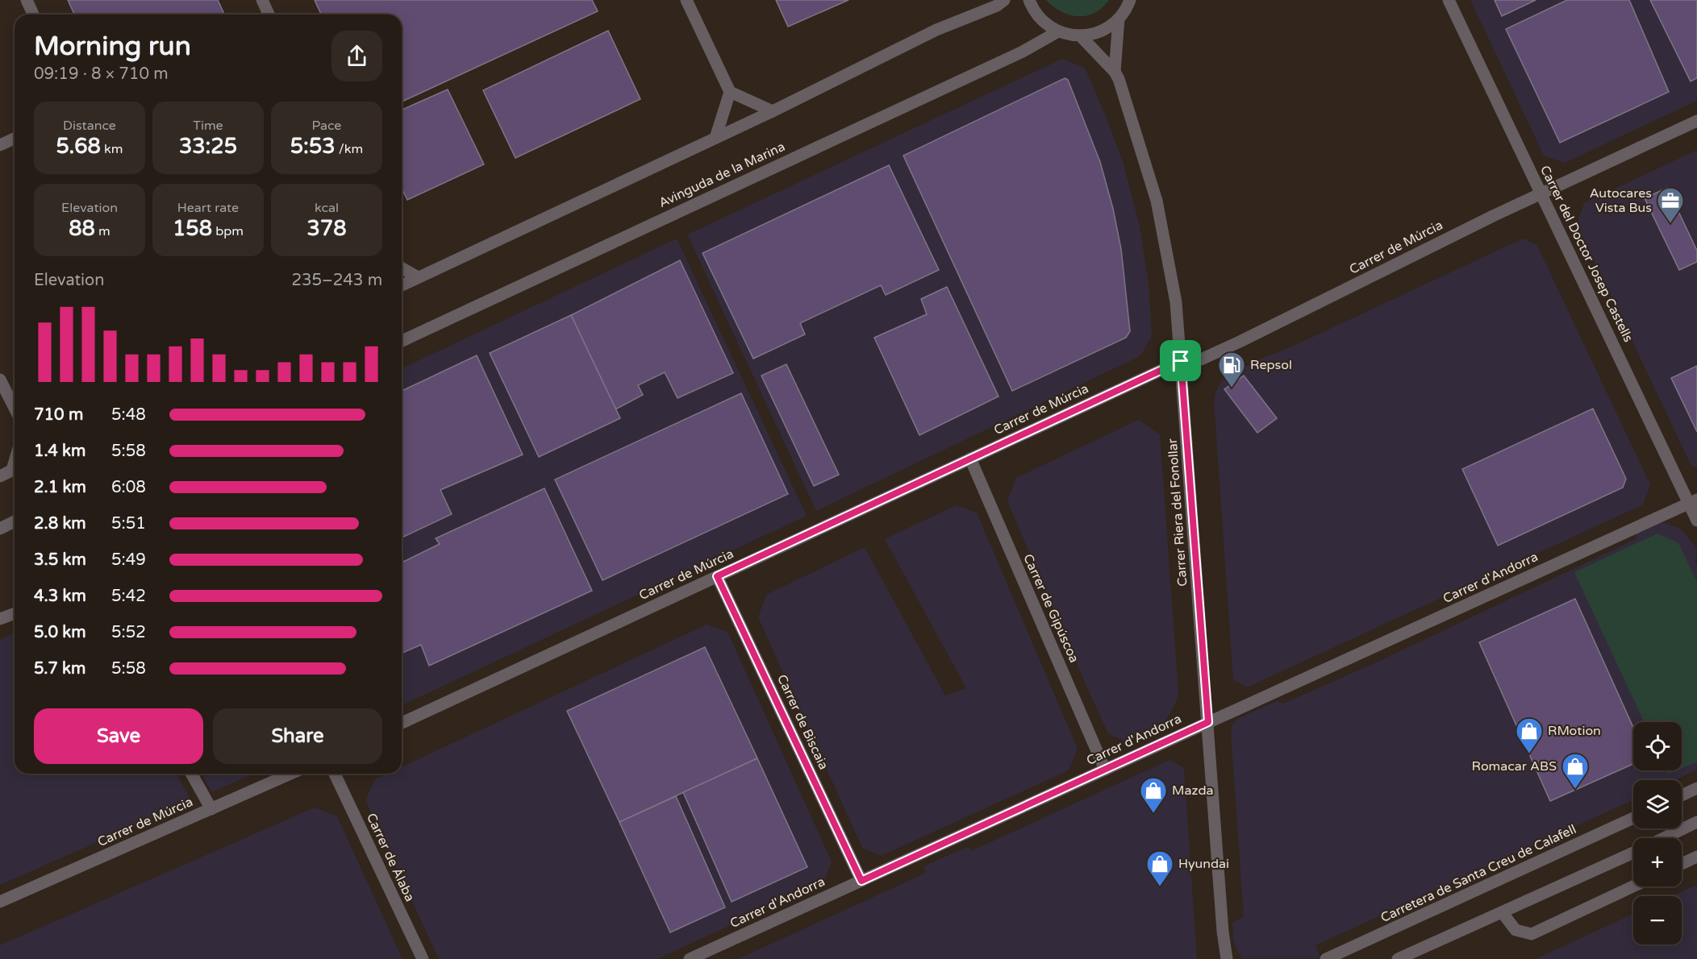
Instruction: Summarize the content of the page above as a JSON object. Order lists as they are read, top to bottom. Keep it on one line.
{"streets":{"street":["Avinguda de la Marina","Carrer de Múrcia","Carrer del Doctor Josep Castells","Carrer Riera del Fonollar","Carrer d'Andorra","Carrer de Gipúscoa","Carrer de Biscaia","Carrer de Álaba","Carretera de Santa Creu de Calafell"]},"crossings":[["Carrer de Múrcia","Carrer del Doctor Josep Castells"],["Carrer de Múrcia","Carrer Riera del Fonollar"],["Carrer de Múrcia","Carrer de Gipúscoa"],["Carrer de Múrcia","Carrer de Biscaia"],["Carrer del Doctor Josep Castells","Carrer d'Andorra"],["Carrer Riera del Fonollar","Carrer d'Andorra"],["Carrer d'Andorra","Carrer de Gipúscoa"],["Carrer d'Andorra","Carrer de Biscaia"]],"places":{"office":["Autocares Vista Bus"],"fuel station":["Repsol"],"shop":["RMotion","Romacar ABS","Mazda","Hyundai"]},"page":{"heading":["Morning run","09:19 · 8 × 710 m"],"stats":[["Distance","5.68 km"],["Time","33:25"],["Pace","5:53 /km"],["Elevation","88 m"],["Heart rate","158 bpm"],["kcal","378"]],"chart":["Elevation","235–243 m"],"list":[{"name":"710 m","note":"5:48"},{"name":"1.4 km","note":"5:58"},{"name":"2.1 km","note":"6:08"},{"name":"2.8 km","note":"5:51"},{"name":"3.5 km","note":"5:49"},{"name":"4.3 km","note":"5:42"},{"name":"5.0 km","note":"5:52"},{"name":"5.7 km","note":"5:58"}],"buttons":["Save","Share"],"map_buttons":["+","−"]}}
